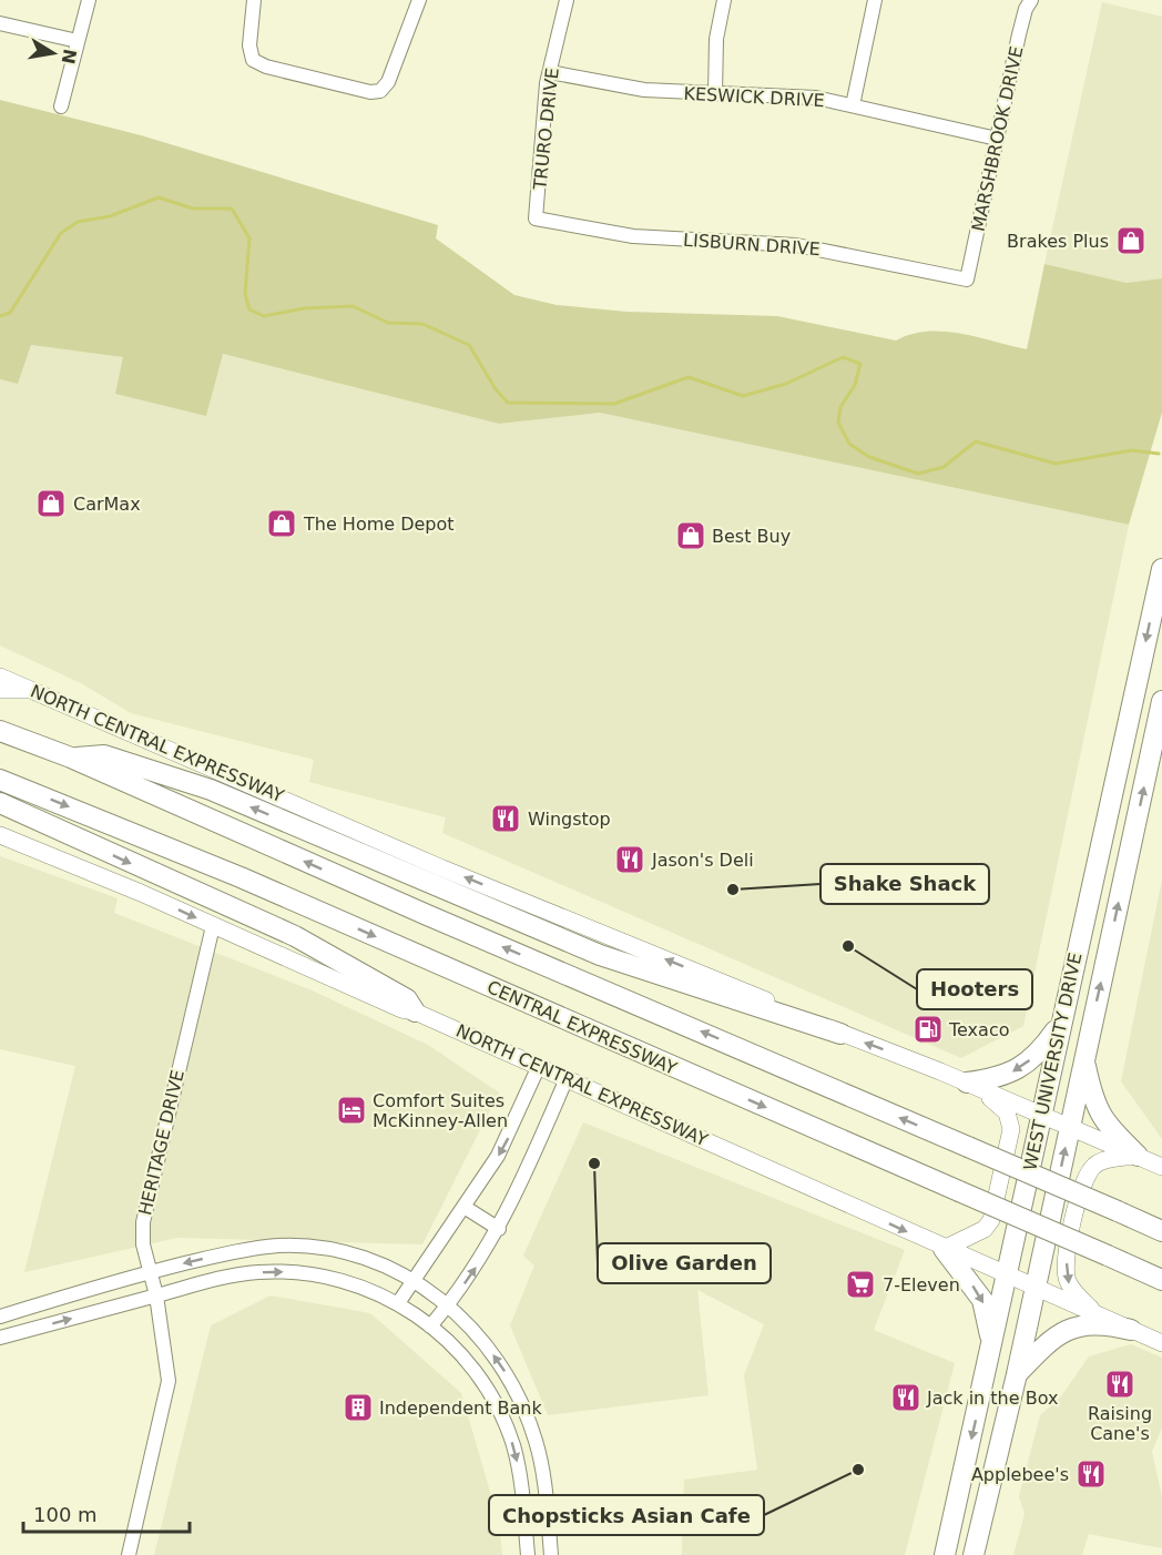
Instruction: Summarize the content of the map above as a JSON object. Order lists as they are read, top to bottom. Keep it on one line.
{"streets":{"highway":["CENTRAL EXPRESSWAY","WEST UNIVERSITY DRIVE"],"main road":["NORTH CENTRAL EXPRESSWAY"],"street":["KESWICK DRIVE","TRURO DRIVE","MARSHBROOK DRIVE","LISBURN DRIVE","HERITAGE DRIVE"]},"crossings":[["KESWICK DRIVE","TRURO DRIVE"],["KESWICK DRIVE","MARSHBROOK DRIVE"],["TRURO DRIVE","LISBURN DRIVE"],["MARSHBROOK DRIVE","LISBURN DRIVE"],["NORTH CENTRAL EXPRESSWAY","WEST UNIVERSITY DRIVE"],["NORTH CENTRAL EXPRESSWAY","HERITAGE DRIVE"]],"places":{"shop":["Brakes Plus","CarMax","The Home Depot","Best Buy"],"restaurant":["Wingstop","Jason's Deli","Raising Cane's","Jack in the Box","Applebee's"],"other":["Shake Shack","Hooters","Olive Garden","Chopsticks Asian Cafe"],"fuel station":["Texaco"],"hotel":["Comfort Suites McKinney-Allen"],"supermarket":["7-Eleven"],"building":["Independent Bank"]},"scale_bar":"100 m","north":"right"}
